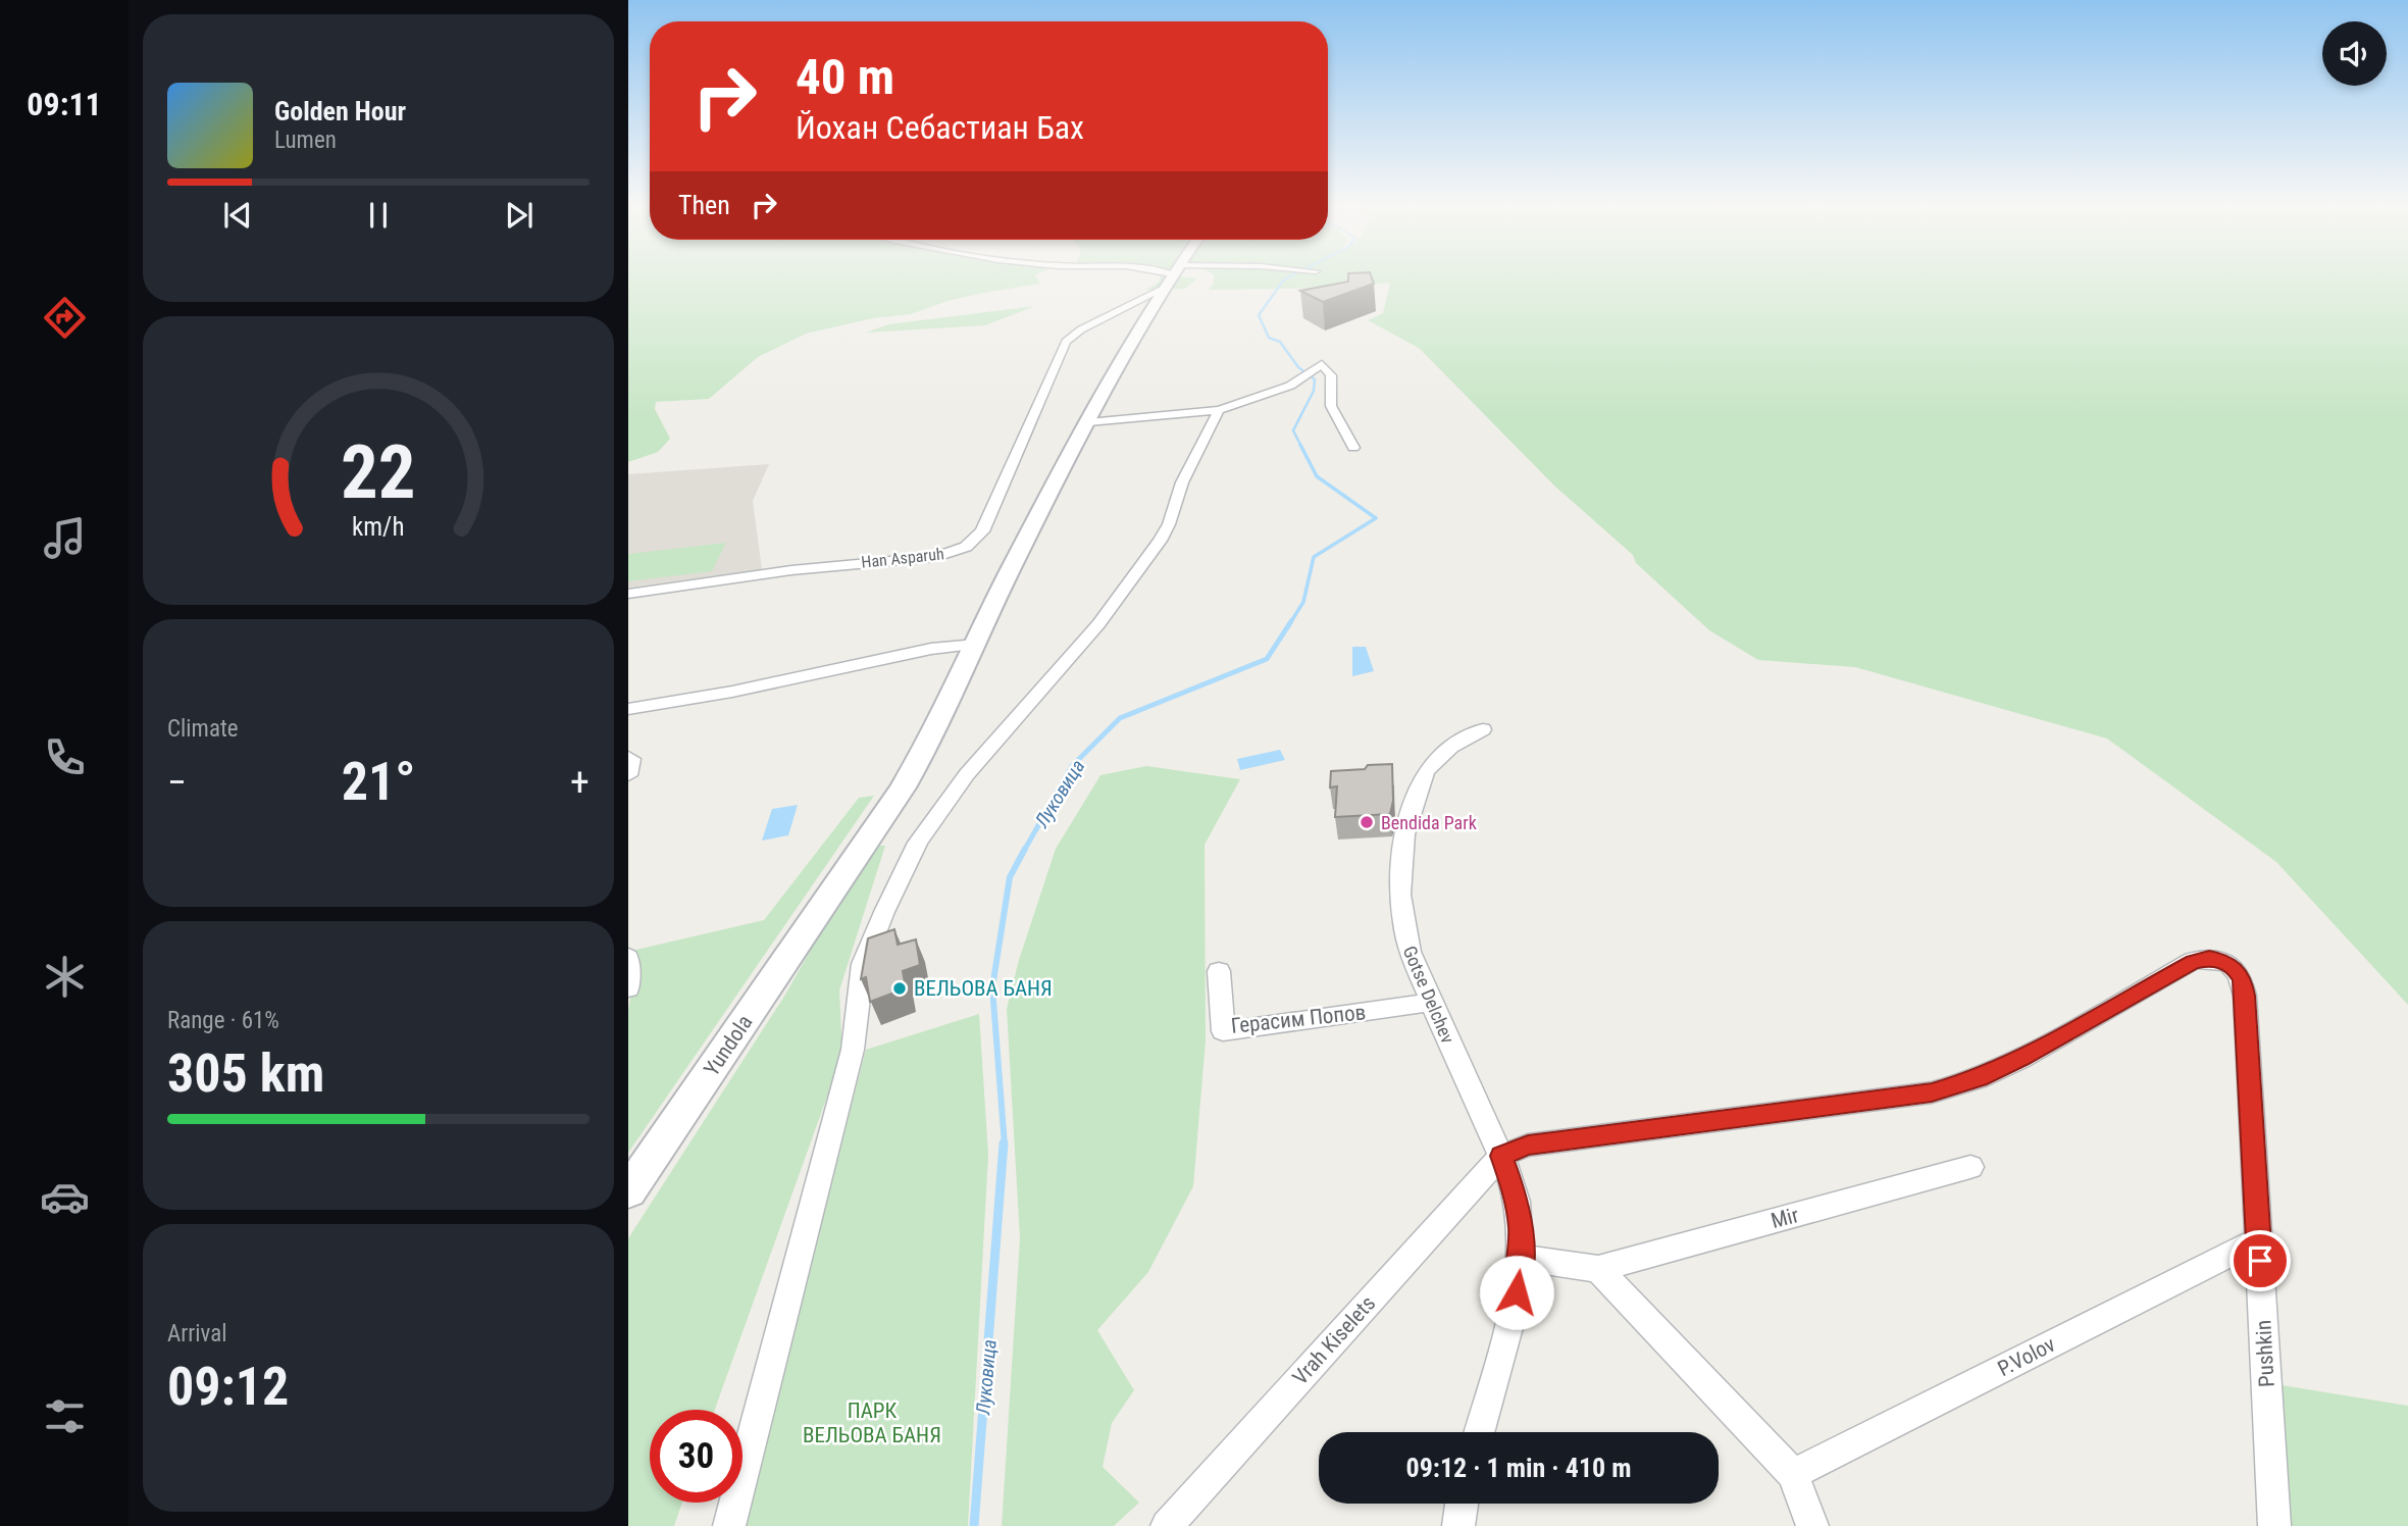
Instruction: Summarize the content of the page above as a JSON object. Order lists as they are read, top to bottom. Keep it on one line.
{"streets":{"main road":["Yundola"],"street":["Han Asparuh","Gotse Delchev","Герасим Попов","Mir","Vrah Kiselets","Pushkin","P.Volov"]},"crossings":[["Han Asparuh","Yundola"],["Gotse Delchev","Герасим Попов"],["Gotse Delchev","Mir"],["Gotse Delchev","Vrah Kiselets"],["Gotse Delchev","Pushkin"],["Vrah Kiselets","Pushkin"],["Pushkin","P.Volov"]],"water":["Луковица"],"parks":["ПАРК ВЕЛЬОВА БАНЯ"],"places":["Bendida Park","ВЕЛЬОВА БАНЯ"],"page":{"tabs":"09:11","turn":["40 m","Йохан Себастиан Бах"],"song":["Golden Hour","Lumen"],"then":"Then","tile":["Climate",["Range · 61%","305 km"],["Arrival","09:12"]],"heat":["−","21°","+"],"limit":"30","trip":"09:12 · 1 min · 410 m","gauge":["22","km/h"]}}
